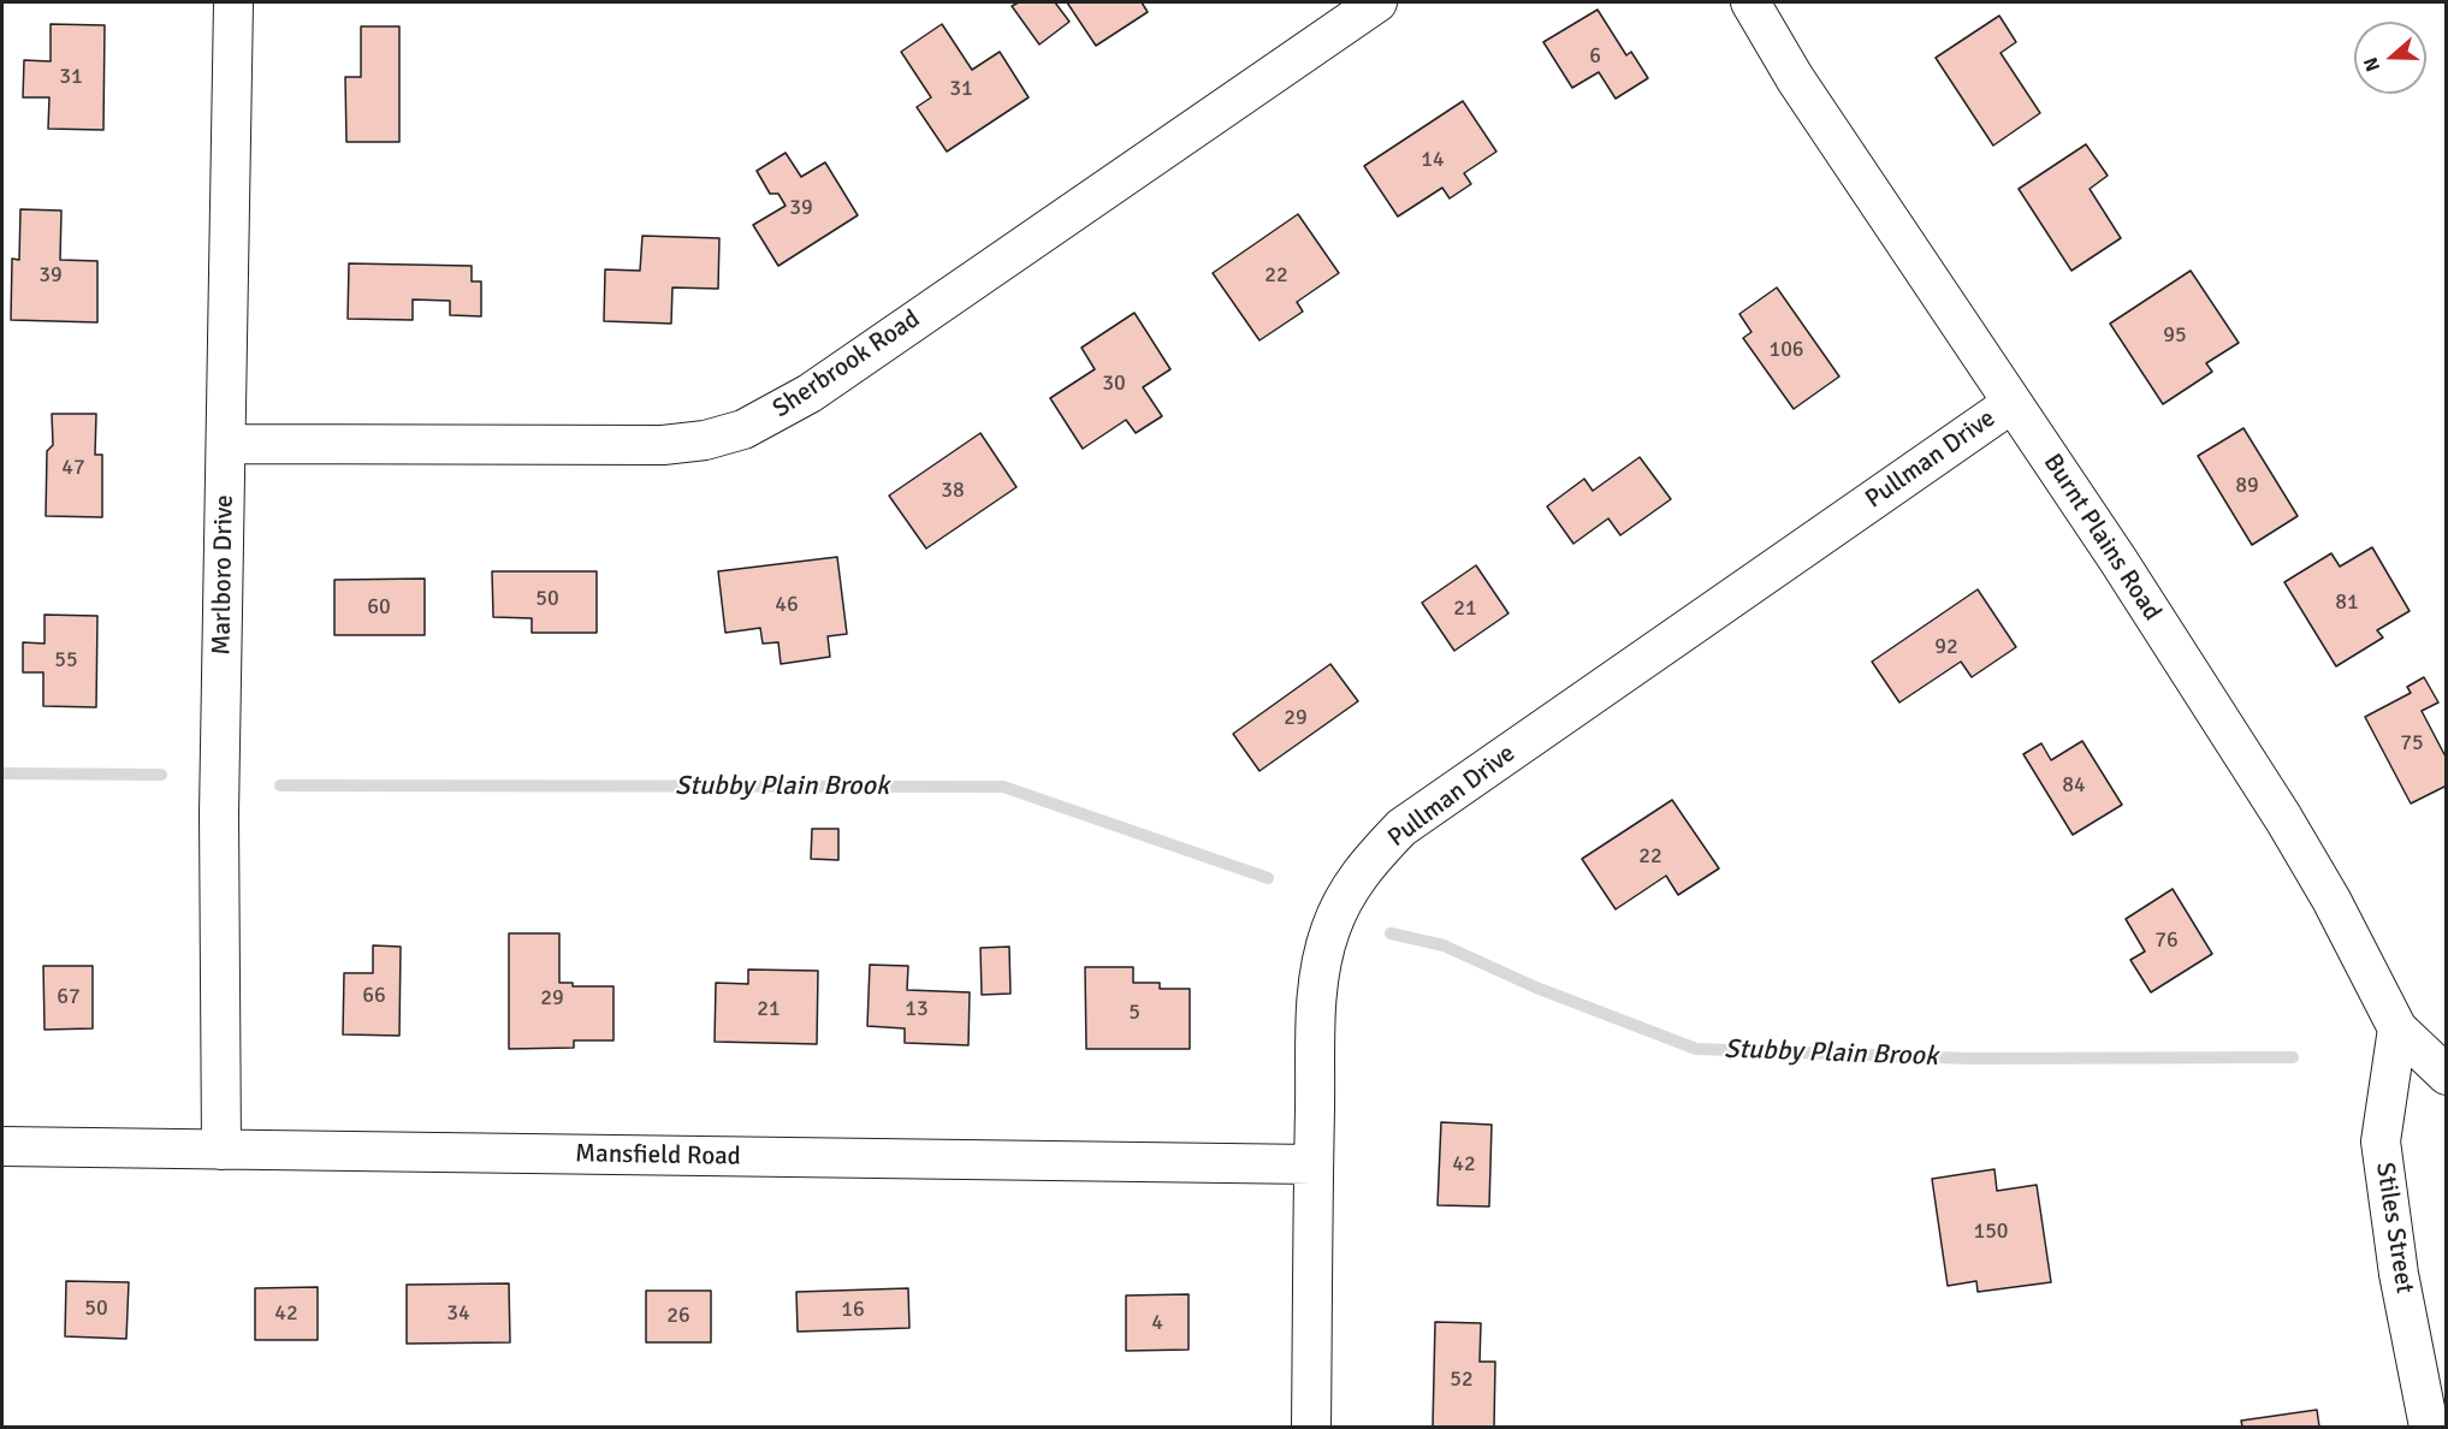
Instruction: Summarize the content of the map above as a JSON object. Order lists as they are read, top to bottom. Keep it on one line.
{"streets":{"street":["Sherbrook Road","Pullman Drive","Burnt Plains Road","Marlboro Drive","Mansfield Road","Stiles Street"]},"crossings":[["Sherbrook Road","Marlboro Drive"],["Pullman Drive","Burnt Plains Road"],["Pullman Drive","Mansfield Road"],["Burnt Plains Road","Stiles Street"],["Marlboro Drive","Mansfield Road"]],"water":["Stubby Plain Brook"],"house_numbers":["6","31","31","14","39","39","22","95","106","30","47","89","38","50","81","46","60","21","92","55","29","75","84","22","76","66","67","29","21","13","5","42","150","50","16","42","34","26","4","52"],"north":"left"}
